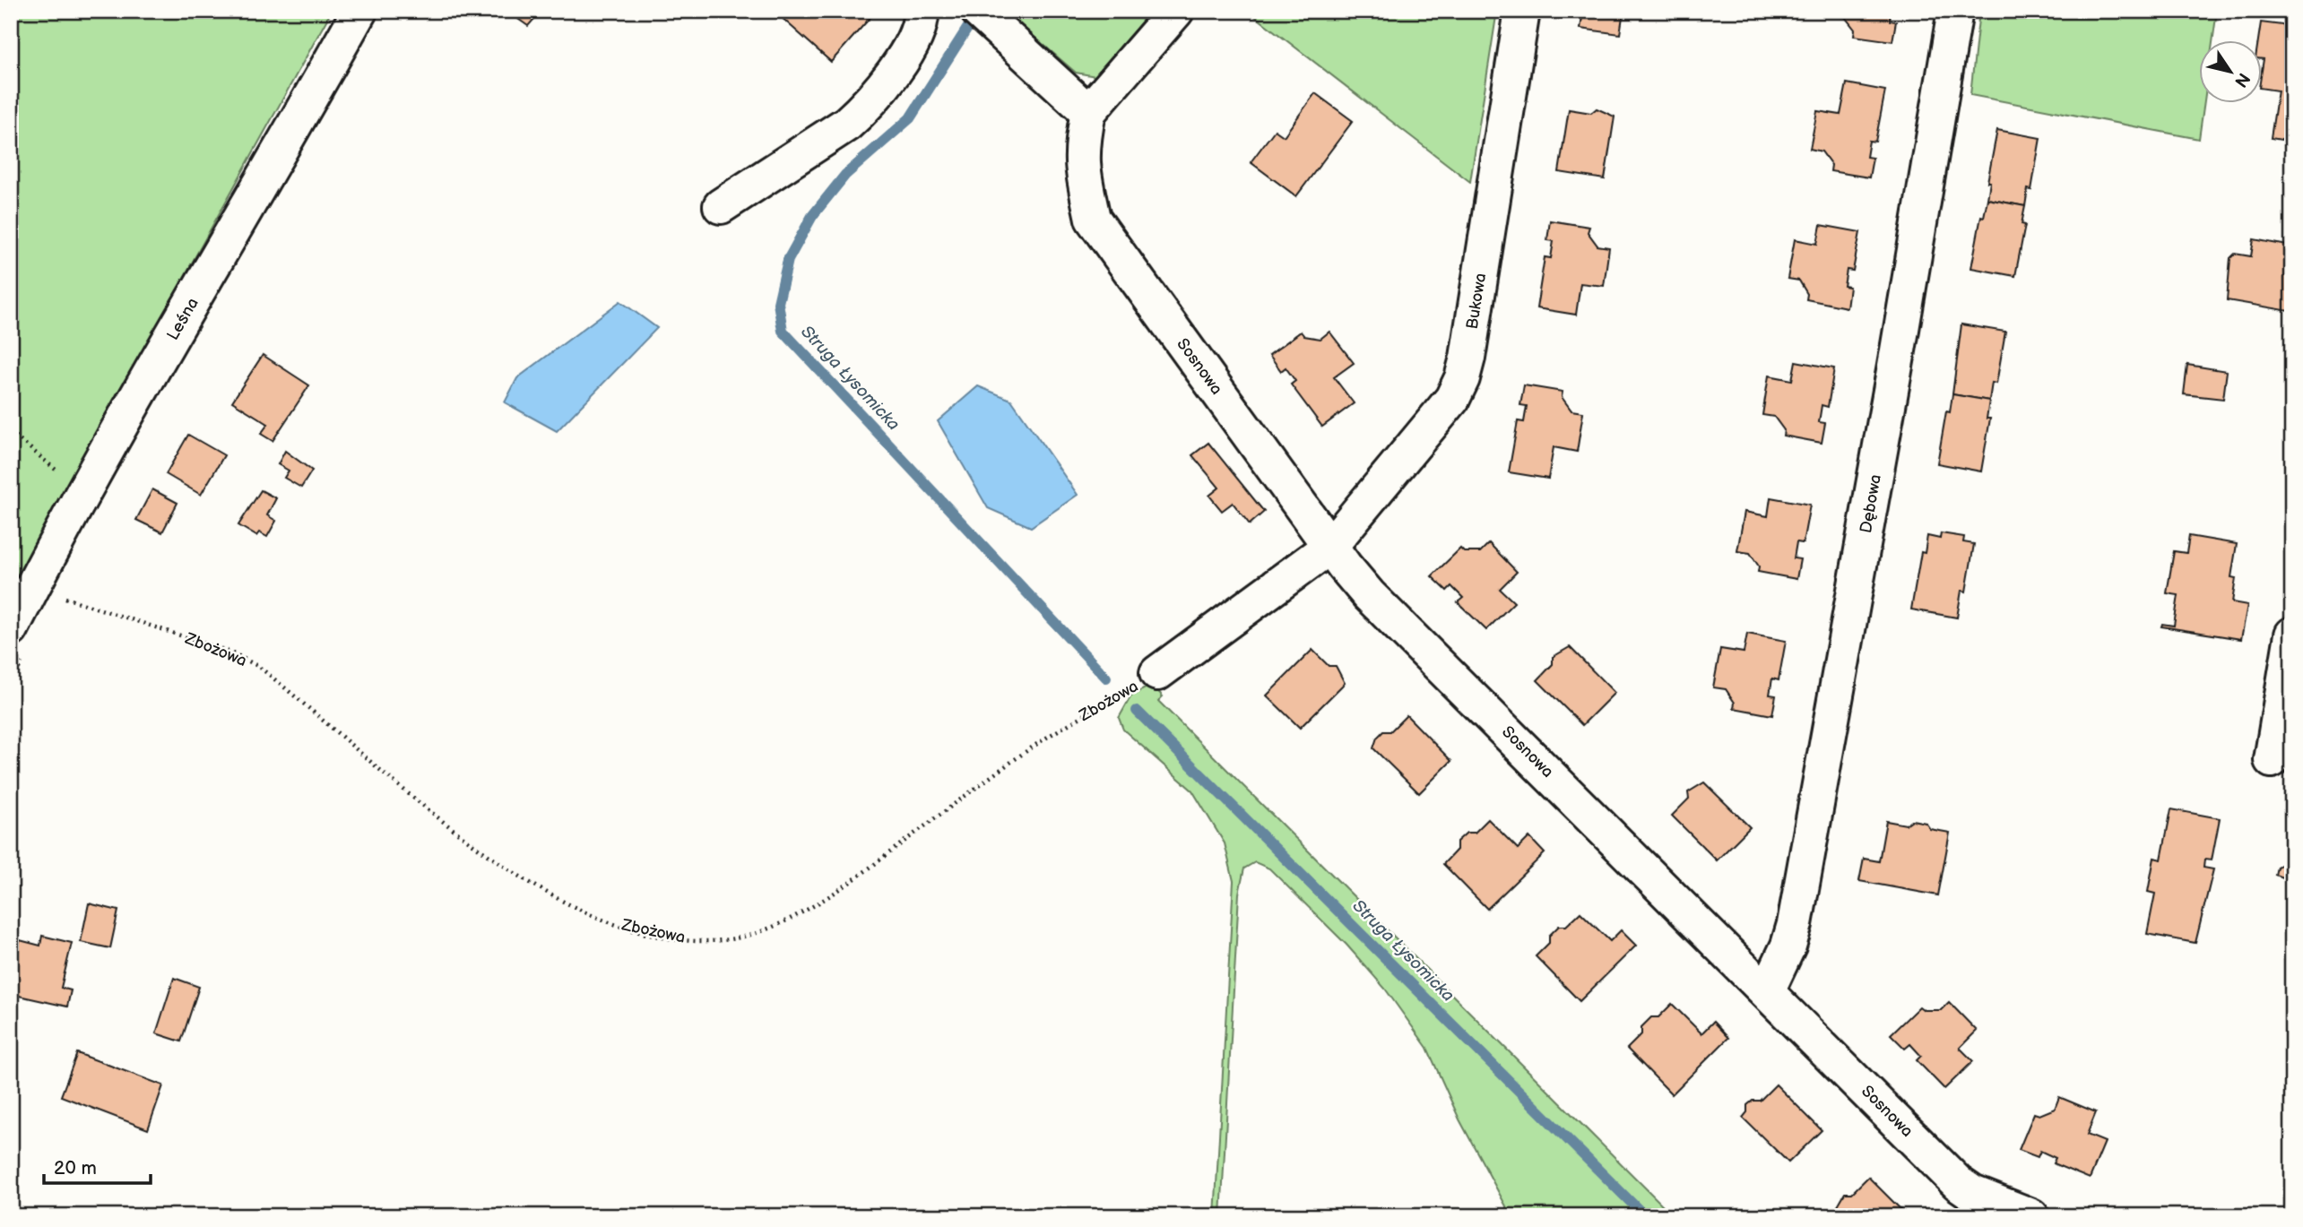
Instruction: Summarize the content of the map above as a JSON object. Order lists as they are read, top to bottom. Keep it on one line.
{"streets":{"street":["Bukowa","Leśna","Sosnowa","Dębowa"],"path":["Zbożowa"]},"crossings":[["Bukowa","Sosnowa"],["Leśna","Zbożowa"],["Sosnowa","Dębowa"]],"water":["Struga Łysomicka"],"scale_bar":"20 m","north":"bottom right"}
